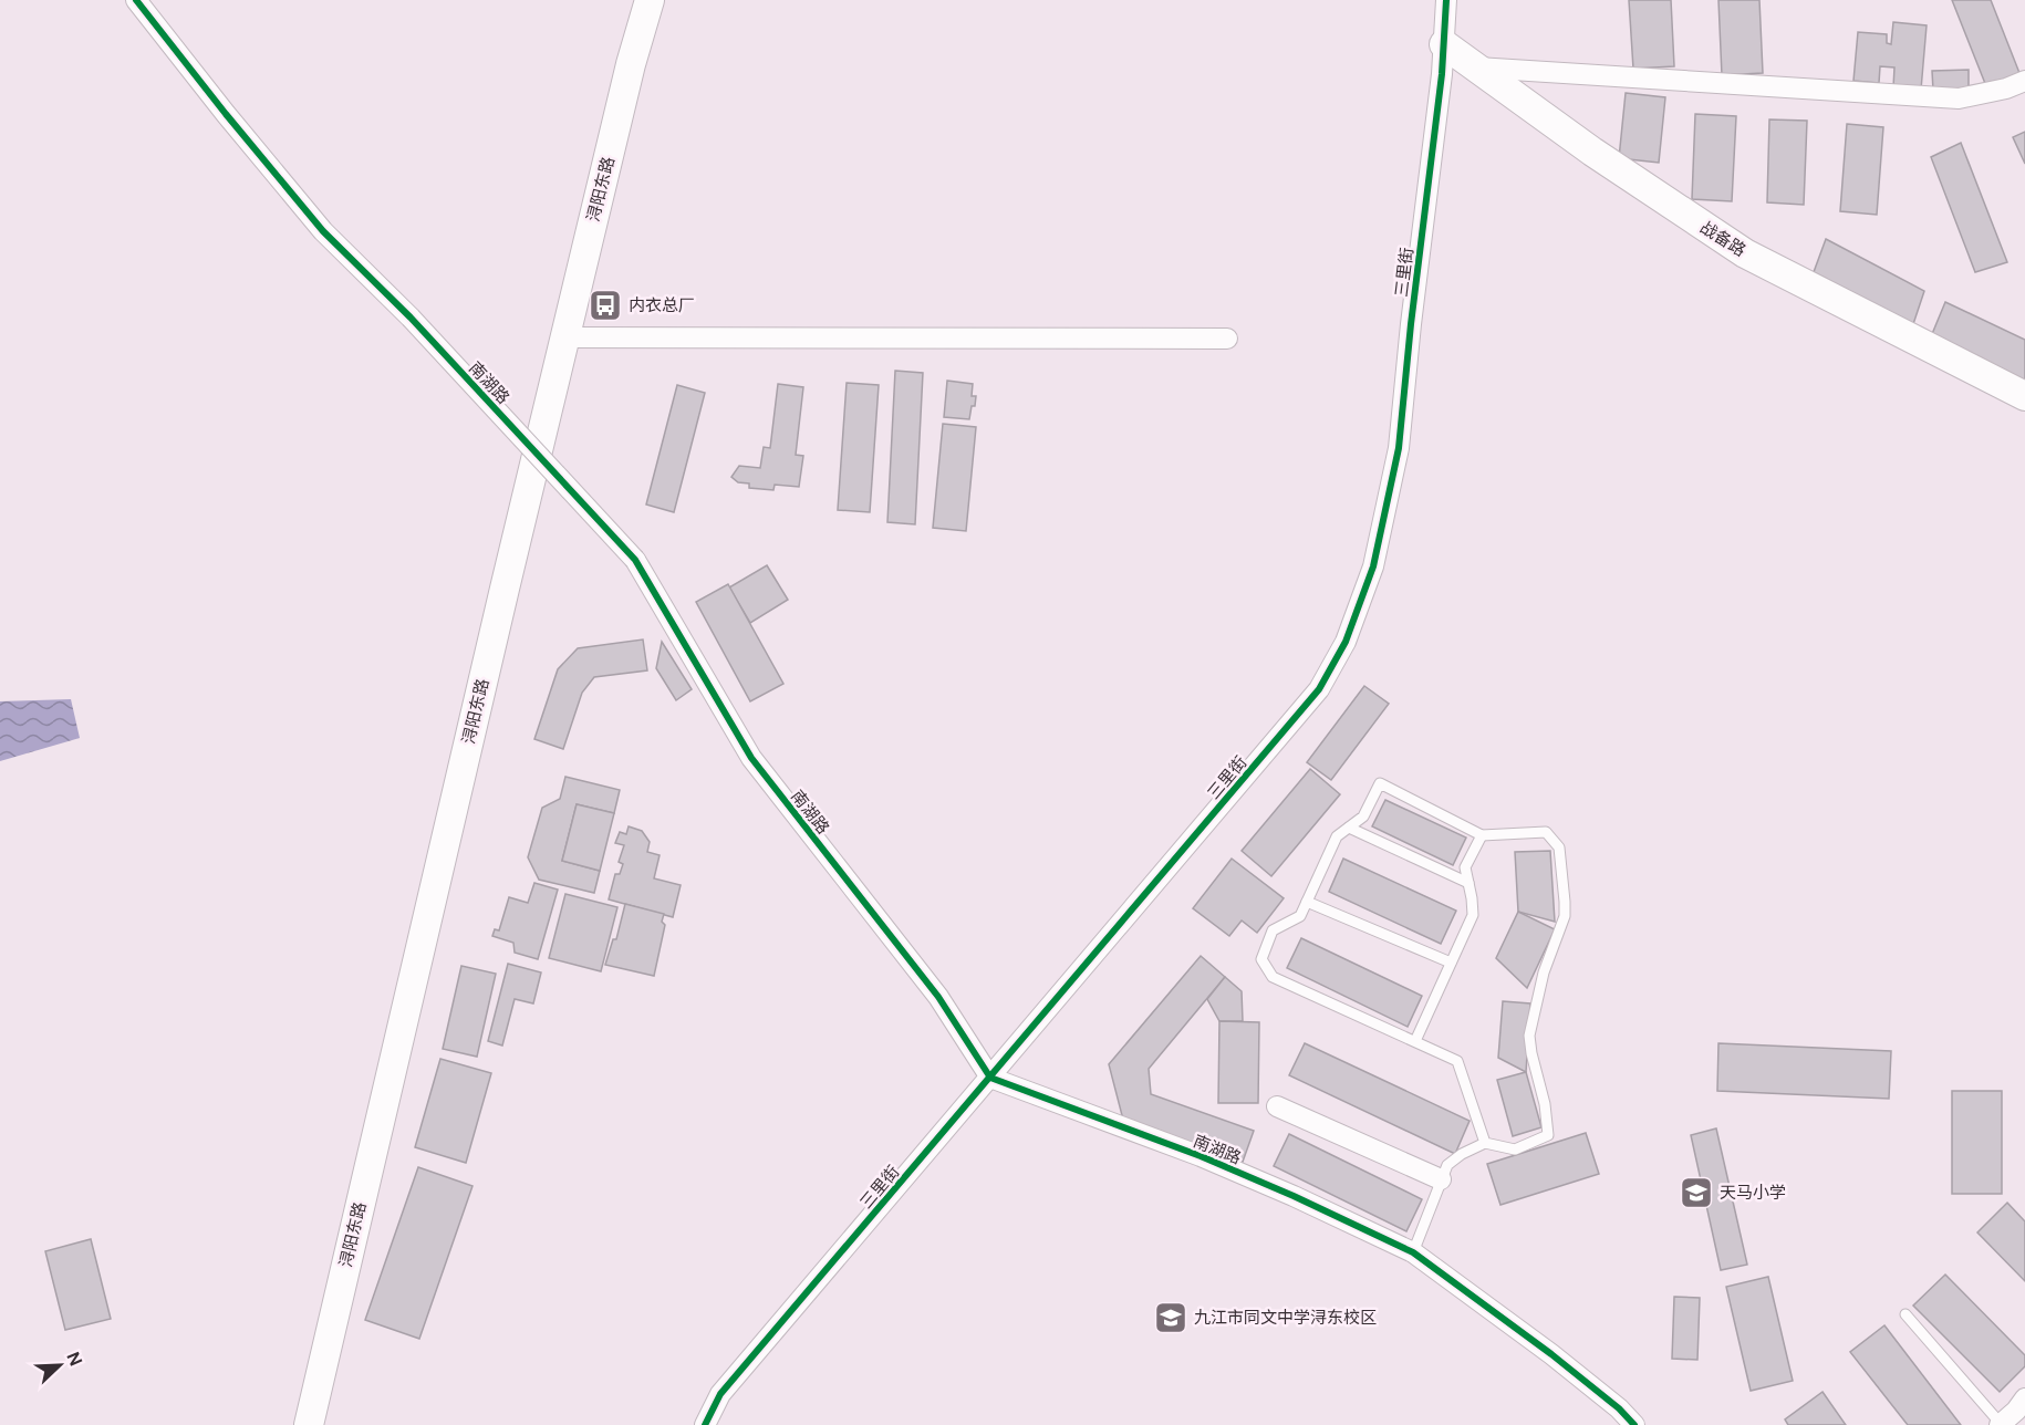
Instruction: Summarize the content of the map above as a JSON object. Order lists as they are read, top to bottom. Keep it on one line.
{"streets":{"main road":["浔阳东路","战备路"],"street":["三里街","南湖路"]},"crossings":[["战备路","三里街"],["三里街","南湖路"]],"places":{"bus stop":["内衣总厂"],"school or university":["天马小学","九江市同文中学浔东校区"]},"north":"top right"}
